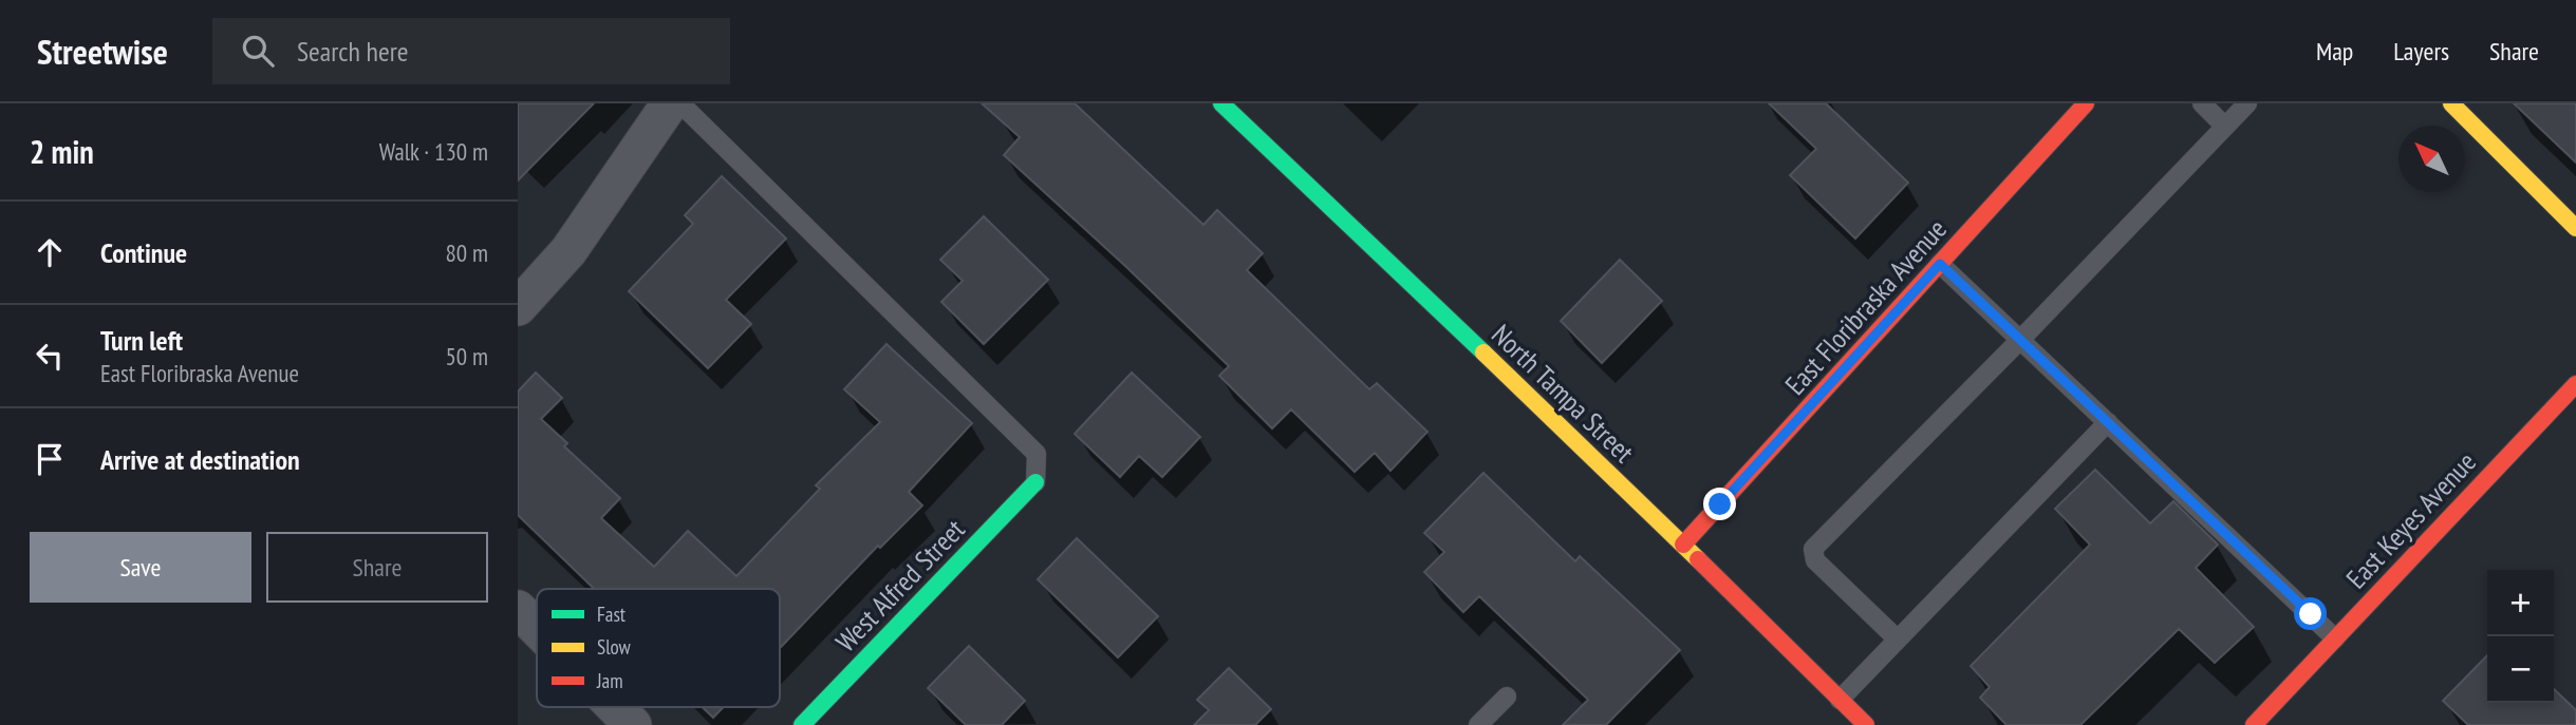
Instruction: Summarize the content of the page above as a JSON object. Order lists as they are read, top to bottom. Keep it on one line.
{"streets":{"street":["East Floribraska Avenue","North Tampa Street","East Keyes Avenue","West Alfred Street"]},"crossings":[["East Floribraska Avenue","North Tampa Street"]],"legend":["Fast","Slow","Jam"],"north":"top left","page":{"header":"Streetwise","search":"Search here","nav":["Map","Layers","Share"],"heading":["2 min","Walk · 130 m"],"list":[["Continue","80 m"],["Turn left","East Floribraska Avenue","50 m"],"Arrive at destination"],"buttons":["Save","Share"],"map_buttons":["+","−"]}}
